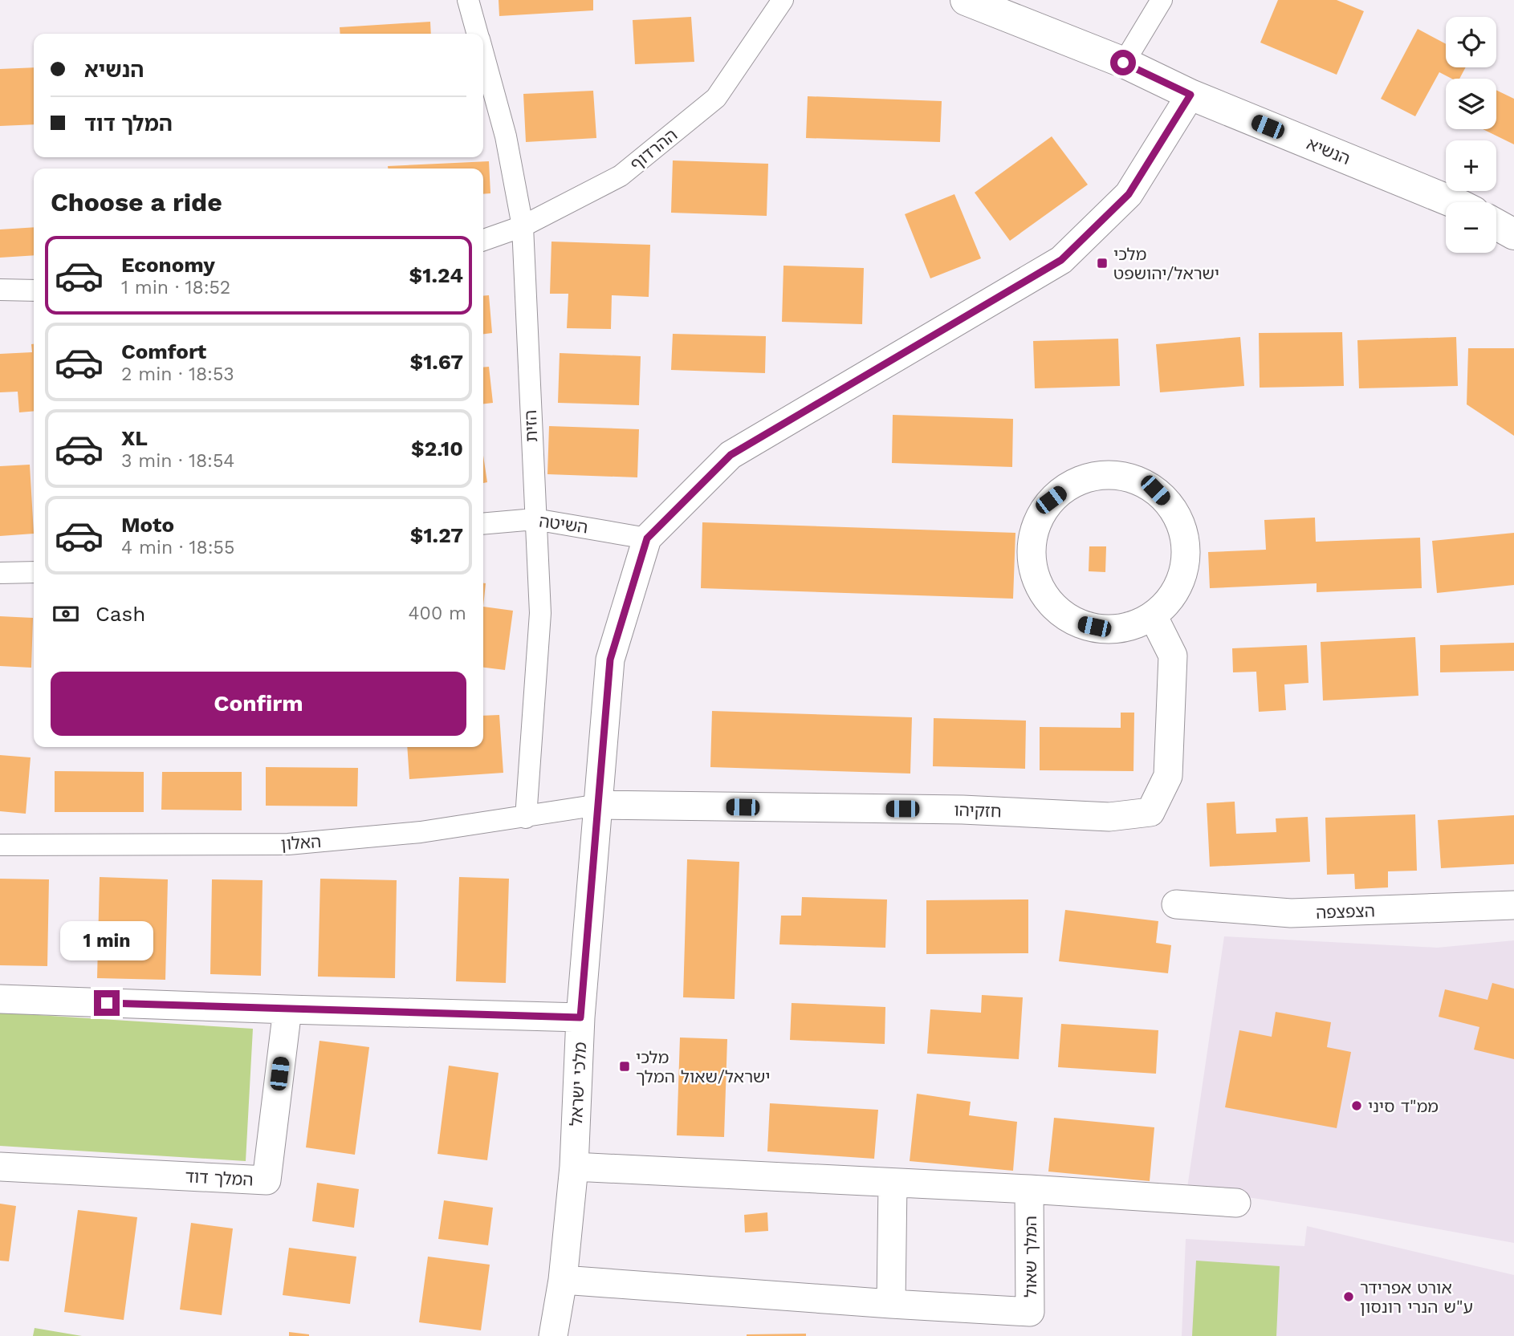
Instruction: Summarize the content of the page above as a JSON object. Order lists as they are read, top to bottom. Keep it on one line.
{"streets":{"street":["ההרדוף","הנשיא","הזית","השיטה","חזקיהו","האלון","הצפצפה","מלכי ישראל","המלך דוד","המלך שאול"]},"crossings":[["ההרדוף","הזית"],["הנשיא","מלכי ישראל"],["הזית","השיטה"],["הזית","האלון"],["השיטה","מלכי ישראל"],["חזקיהו","האלון"],["חזקיהו","מלכי ישראל"],["האלון","מלכי ישראל"],["מלכי ישראל","המלך שאול"]],"places":{"transit":["מלכי ישראל/יהושפט","מלכי ישראל/שאול המלך"],"other":["ממ\"ד סיני","אורט אפרידר ע\"ש הנרי רונסון"]},"page":{"map_buttons":["+","−"],"banner":["הנשיא","המלך דוד"],"heading":"Choose a ride","list":[{"name":"Economy","note":"1 min · 18:52","value":"$1.24"},{"name":"Comfort","note":"2 min · 18:53","value":"$1.67"},{"name":"XL","note":"3 min · 18:54","value":"$2.10"},{"name":"Moto","note":"4 min · 18:55","value":"$1.27"}],"pay":["Cash","400 m"],"buttons":"Confirm","bubble":"1 min"}}
